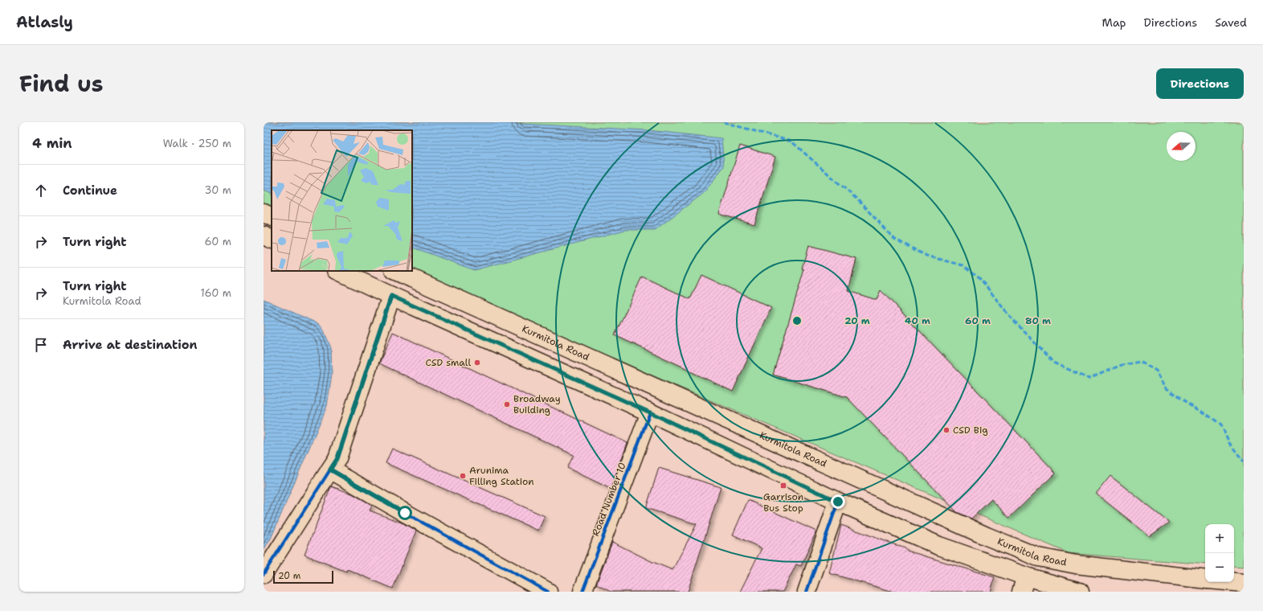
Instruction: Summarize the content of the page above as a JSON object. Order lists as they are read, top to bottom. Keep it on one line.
{"streets":{"main road":["Kurmitola Road","Road Number 10"]},"places":{"other":["CSD small","Broadway Building","CSD Big","Arunima Filling Station"],"transit":["Garrison Bus Stop"]},"scale_bar":"20 m","north":"left","page":{"header":"Atlasly","nav":["Map","Directions","Saved"],"title":"Find us","buttons":"Directions","heading":["4 min","Walk · 250 m"],"list":[["Continue","30 m"],["Turn right","60 m"],["Turn right","Kurmitola Road","160 m"],"Arrive at destination"],"map_buttons":["+","−"],"scale":"20 m"},"rings":["20 m","40 m","60 m","80 m"]}
